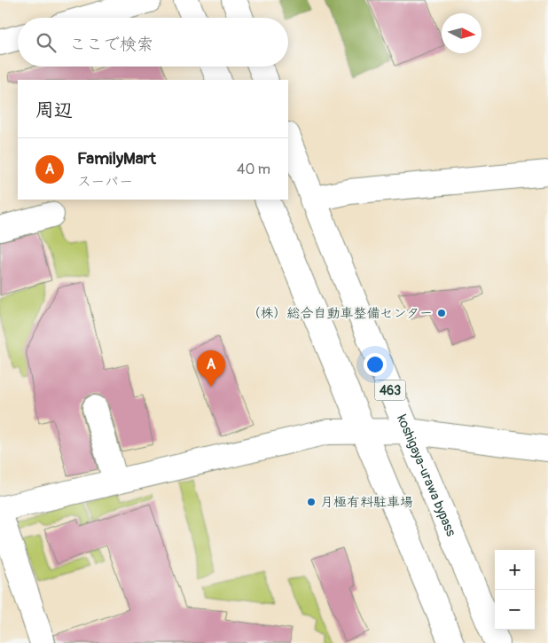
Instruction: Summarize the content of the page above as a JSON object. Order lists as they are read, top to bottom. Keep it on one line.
{"streets":{"main road":["463","koshigaya-urawa bypass"]},"places":["（株）総合自動車整備センター","月極有料駐車場"],"north":"right","page":{"search":"ここで検索","heading":"周辺","list":[{"mark":"A","name":"FamilyMart","note":"スーパー","value":"40 m"}],"pins":"A","map_buttons":["+","−"]}}
